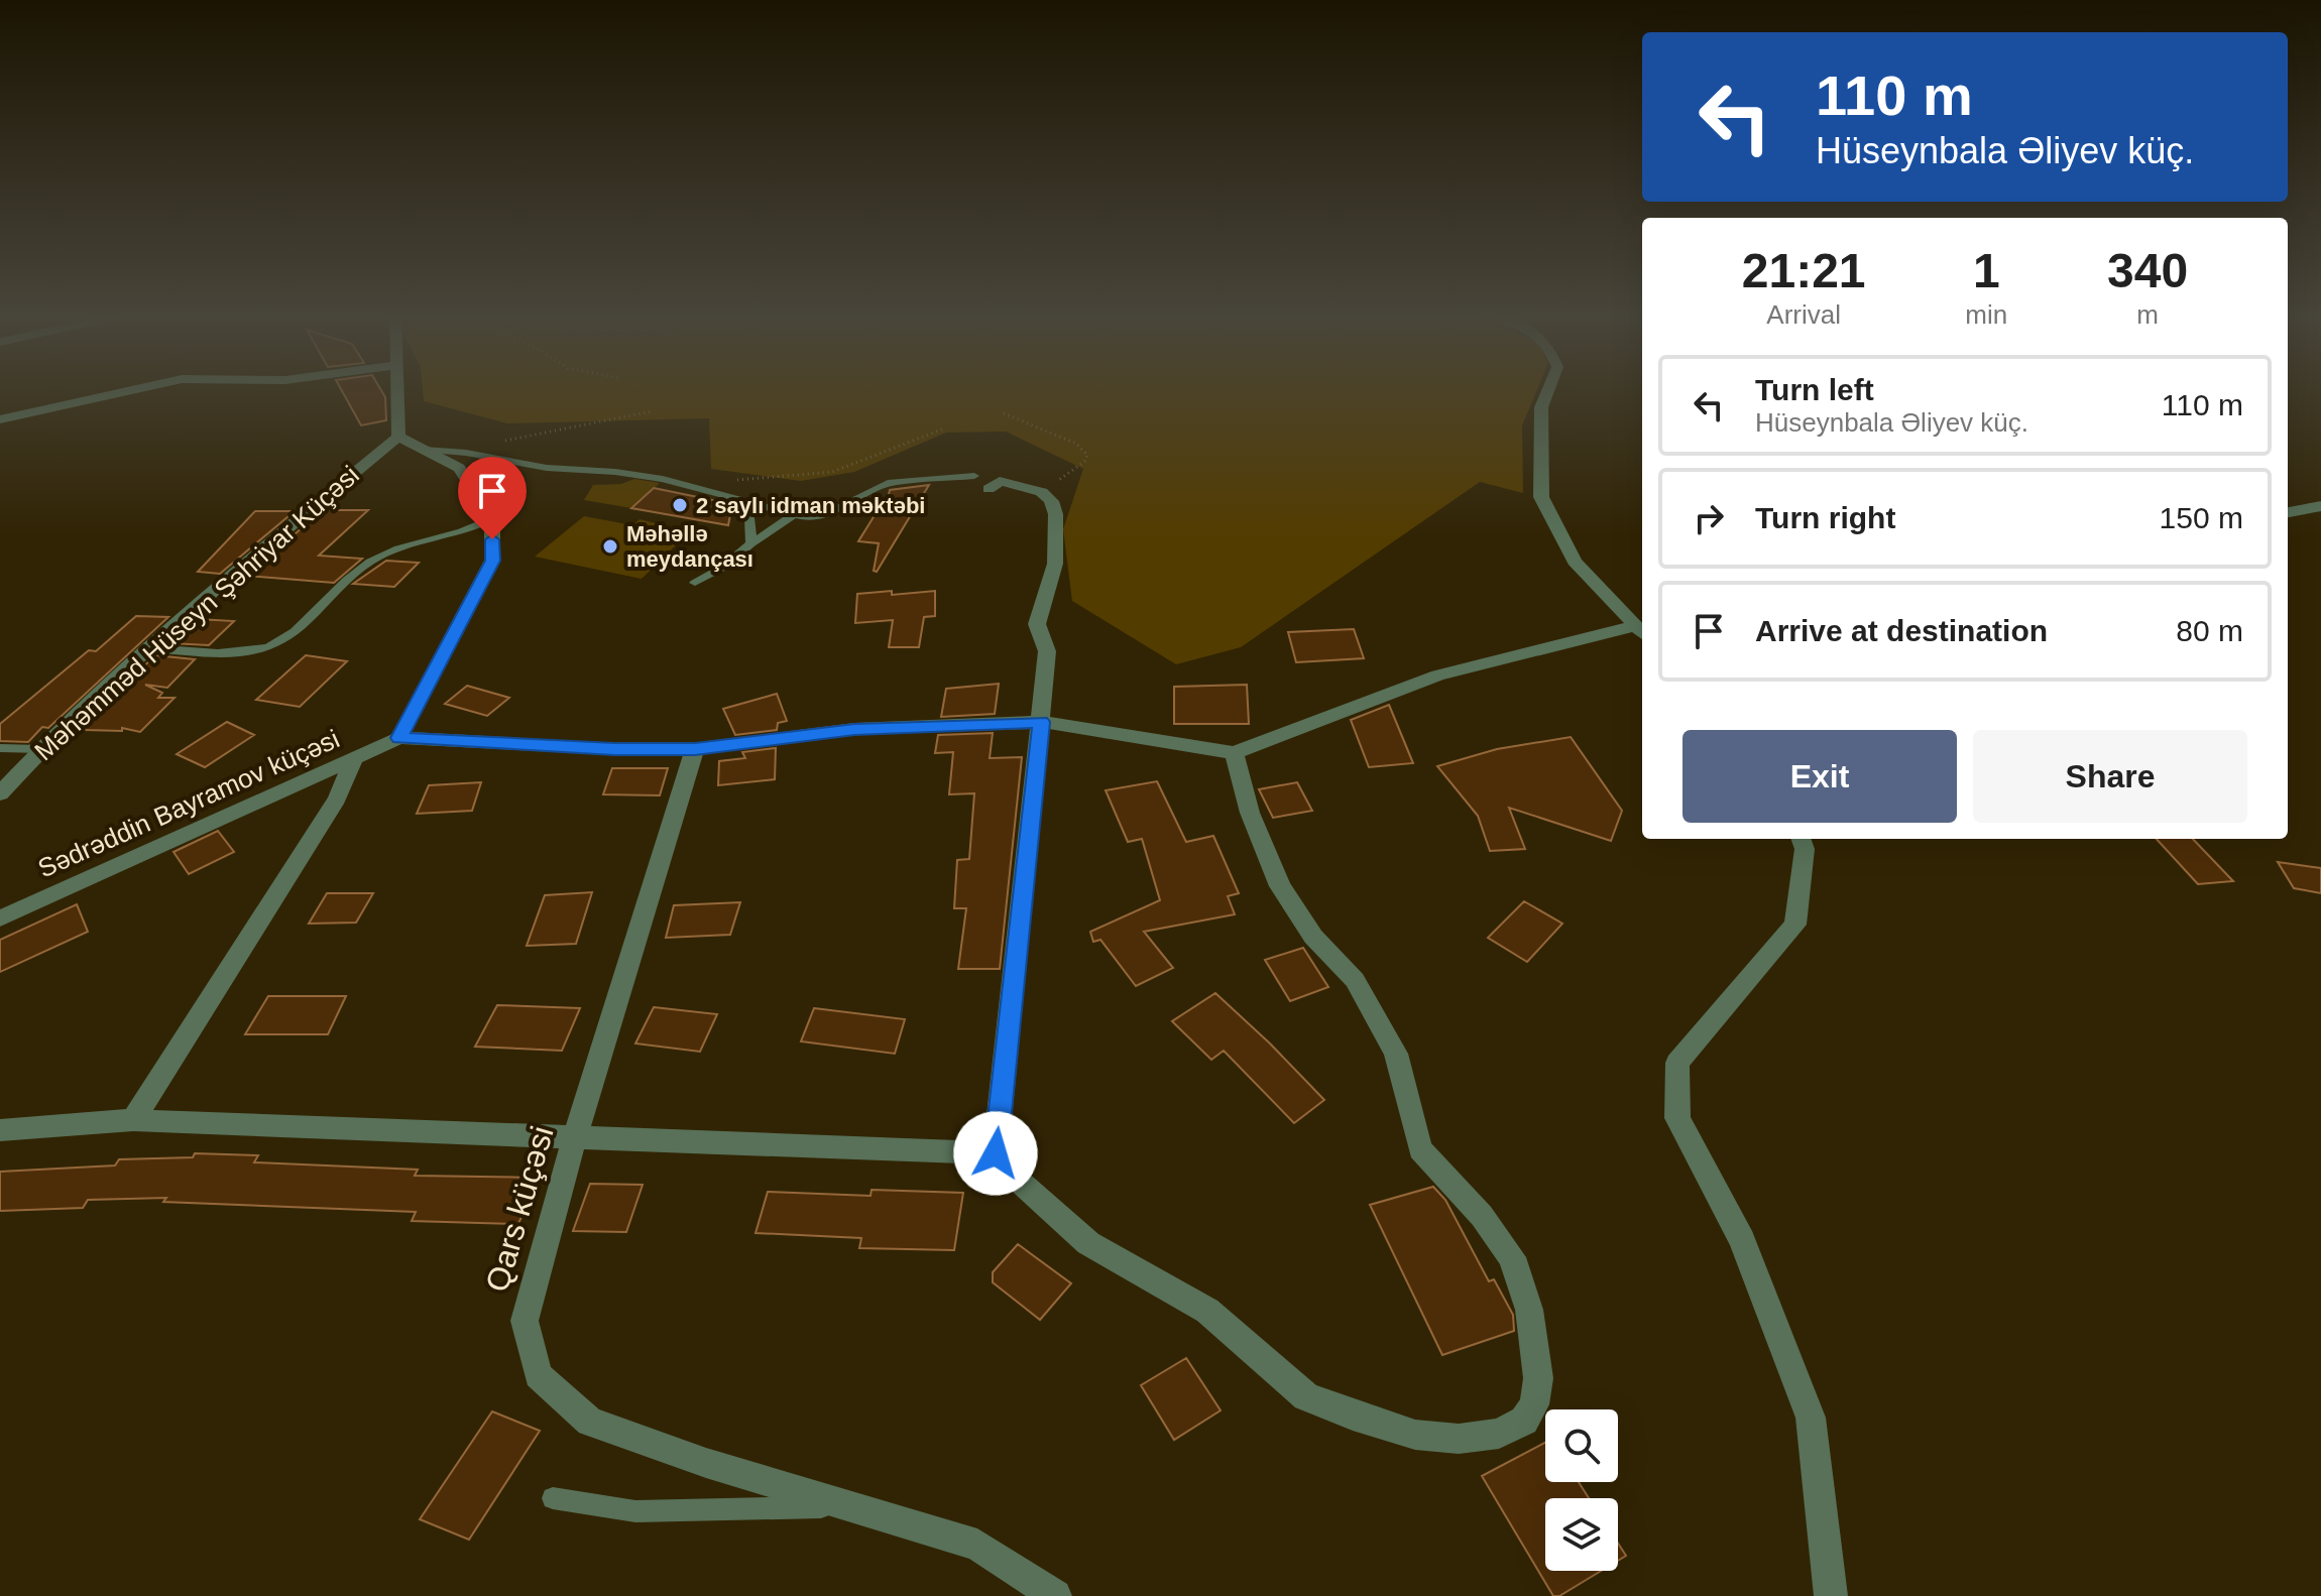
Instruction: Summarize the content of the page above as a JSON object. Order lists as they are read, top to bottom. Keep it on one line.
{"streets":{"street":["Məhəmməd Hüseyn Şəhriyar Küçəsi","Sədrəddin Bayramov küçəsi","Qars küçəsi"]},"places":["2 saylı idman məktəbi","Məhəllə meydançası"],"page":{"turn":["110 m","Hüseynbala Əliyev küç."],"eta":["21:21","Arrival","1","min","340","m"],"list":[{"name":"Turn left","note":"Hüseynbala Əliyev küç.","value":"110 m"},{"name":"Turn right","value":"150 m"},{"name":"Arrive at destination","value":"80 m"}],"buttons":["Exit","Share"]}}
